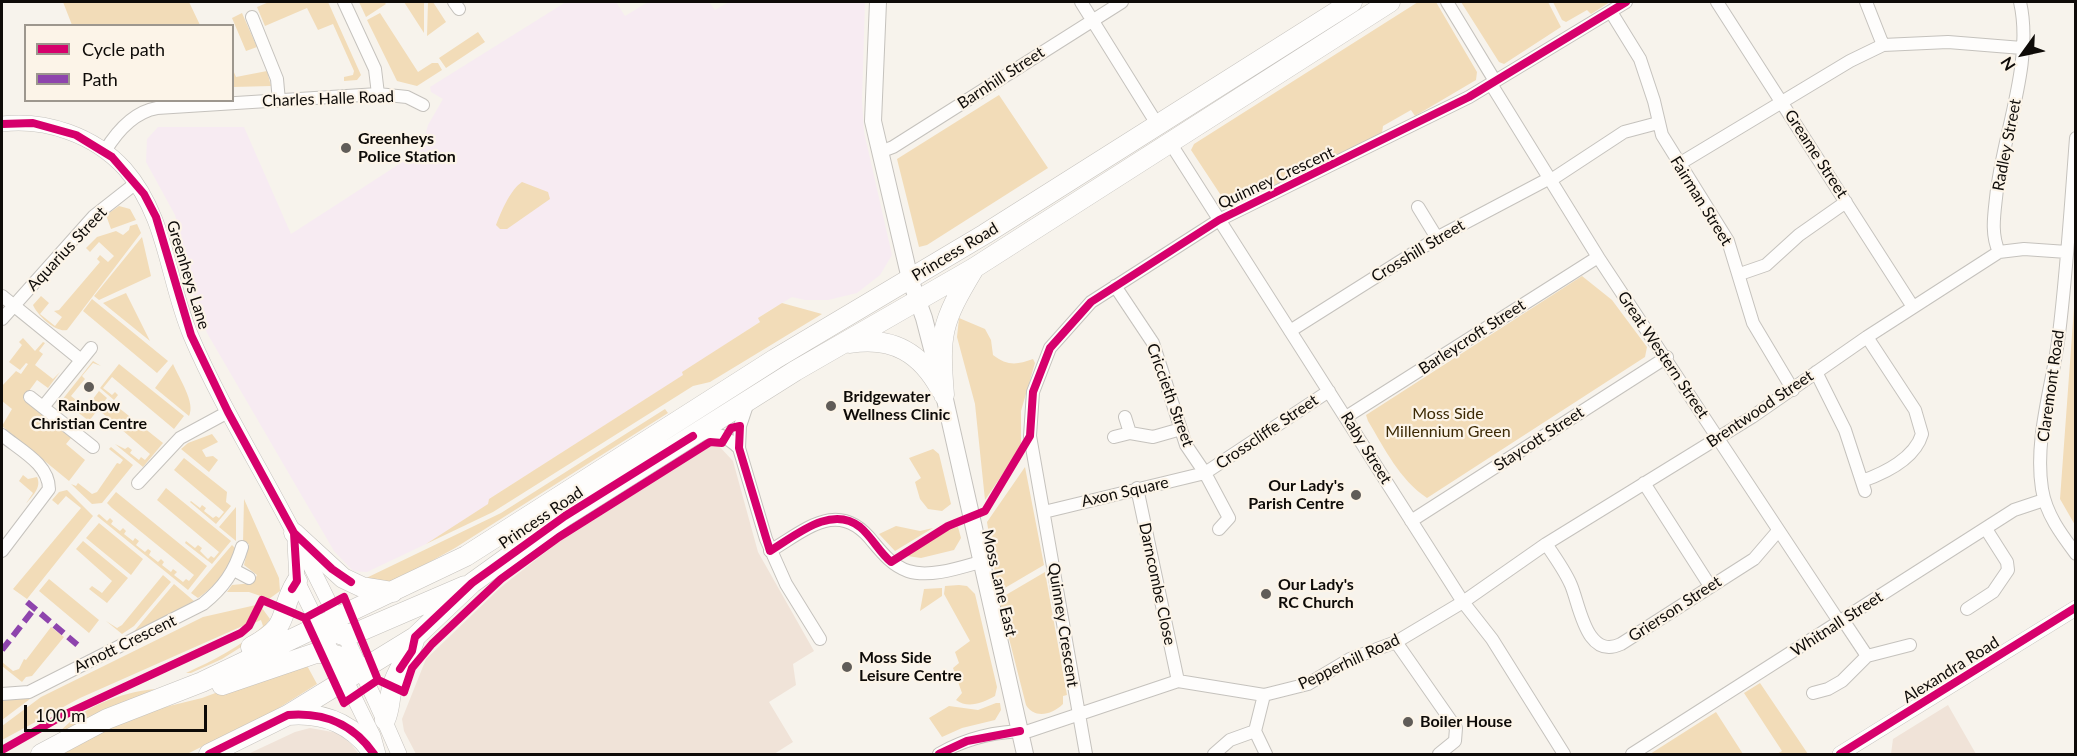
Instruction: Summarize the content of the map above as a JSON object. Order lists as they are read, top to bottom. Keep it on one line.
{"streets":{"highway":["Princess Road"],"main road":["Moss Lane East"],"street":["Barnhill Street","Charles Halle Road","Radley Street","Greame Street","Quinney Crescent","Fairman Street","Aquarius Street","Crosshill Street","Greenheys Lane","Barleycroft Street","Great Western Street","Claremont Road","Criccieth Street","Brentwood Street","Crosscliffe Street","Staycott Street","Raby Street","Axon Square","Darncombe Close","Grierson Street","Whitnall Street","Arnott Crescent","Pepperhill Road","Alexandra Road"]},"crossings":[["Barnhill Street","Moss Lane East"],["Charles Halle Road","Greenheys Lane"],["Radley Street","Brentwood Street"],["Greame Street","Brentwood Street"],["Quinney Crescent","Fairman Street"],["Quinney Crescent","Great Western Street"],["Quinney Crescent","Criccieth Street"],["Quinney Crescent","Raby Street"],["Quinney Crescent","Axon Square"],["Quinney Crescent","Pepperhill Road"],["Fairman Street","Crosshill Street"],["Fairman Street","Brentwood Street"],["Aquarius Street","Greenheys Lane"],["Crosshill Street","Great Western Street"],["Crosshill Street","Raby Street"],["Princess Road","Greenheys Lane"],["Princess Road","Raby Street"],["Princess Road","Moss Lane East"],["Barleycroft Street","Great Western Street"],["Barleycroft Street","Raby Street"],["Great Western Street","Brentwood Street"],["Great Western Street","Staycott Street"],["Great Western Street","Grierson Street"],["Great Western Street","Whitnall Street"],["Claremont Road","Brentwood Street"],["Claremont Road","Whitnall Street"],["Criccieth Street","Crosscliffe Street"],["Criccieth Street","Axon Square"],["Brentwood Street","Raby Street"],["Brentwood Street","Grierson Street"],["Brentwood Street","Pepperhill Road"],["Crosscliffe Street","Raby Street"],["Crosscliffe Street","Axon Square"],["Staycott Street","Raby Street"],["Raby Street","Pepperhill Road"],["Axon Square","Darncombe Close"],["Moss Lane East","Pepperhill Road"],["Darncombe Close","Pepperhill Road"]],"parks":["Moss Side Millennium Green"],"places":["Greenheys Police Station","Rainbow Christian Centre","Bridgewater Wellness Clinic","Our Lady's Parish Centre","Our Lady's RC Church","Moss Side Leisure Centre","Boiler House"],"legend":["Cycle path","Path"],"scale_bar":"100 m","north":"bottom left"}
